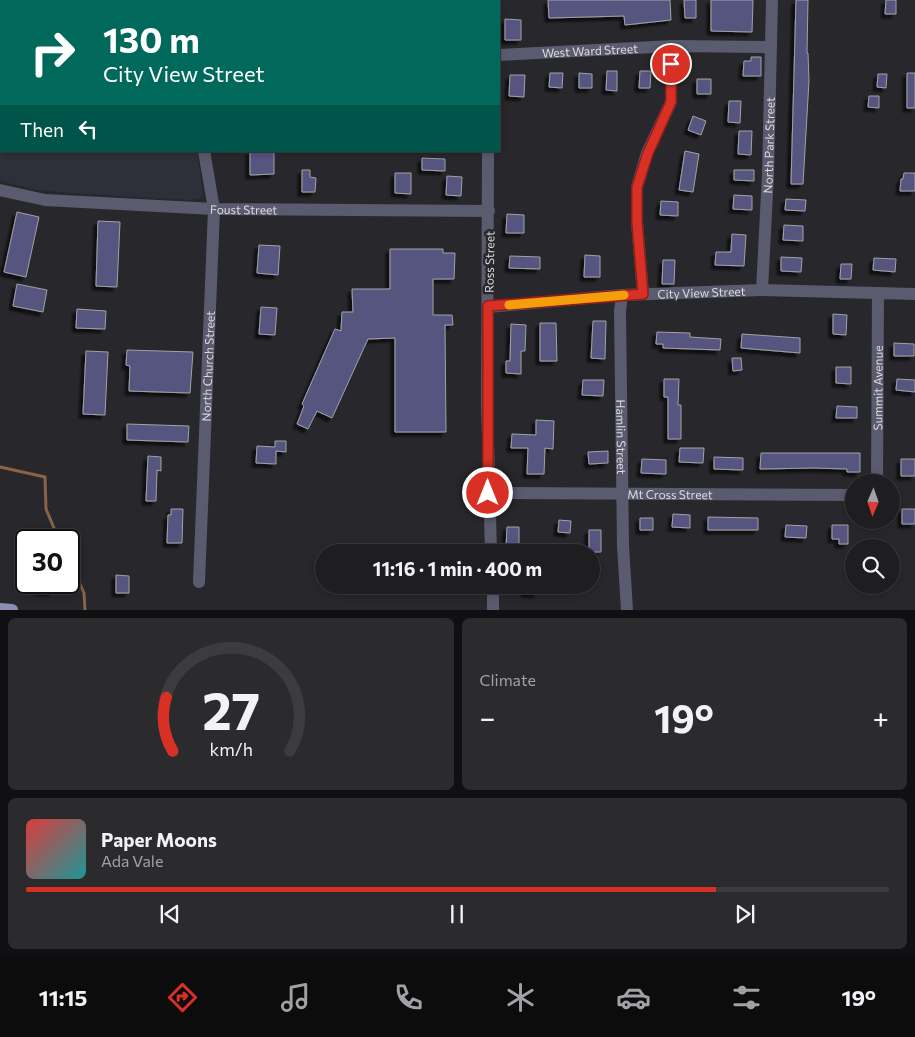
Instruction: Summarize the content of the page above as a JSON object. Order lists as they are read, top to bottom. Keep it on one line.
{"streets":{"street":["West Ward Street","North Park Street","Foust Street","Ross Street","City View Street","North Church Street","Summit Avenue","Hamlin Street","Mt Cross Street"]},"crossings":[["West Ward Street","North Park Street"],["North Park Street","City View Street"],["Foust Street","Ross Street"],["Foust Street","North Church Street"],["Ross Street","City View Street"],["Ross Street","Mt Cross Street"],["City View Street","Summit Avenue"],["City View Street","Hamlin Street"],["Hamlin Street","Mt Cross Street"]],"north":"bottom","page":{"turn":["130 m","City View Street"],"then":"Then","limit":"30","trip":"11:16 · 1 min · 400 m","tile":"Climate","heat":["−","19°","+"],"song":["Paper Moons","Ada Vale"],"tabs":["11:15","19°"],"gauge":["27","km/h"]}}
